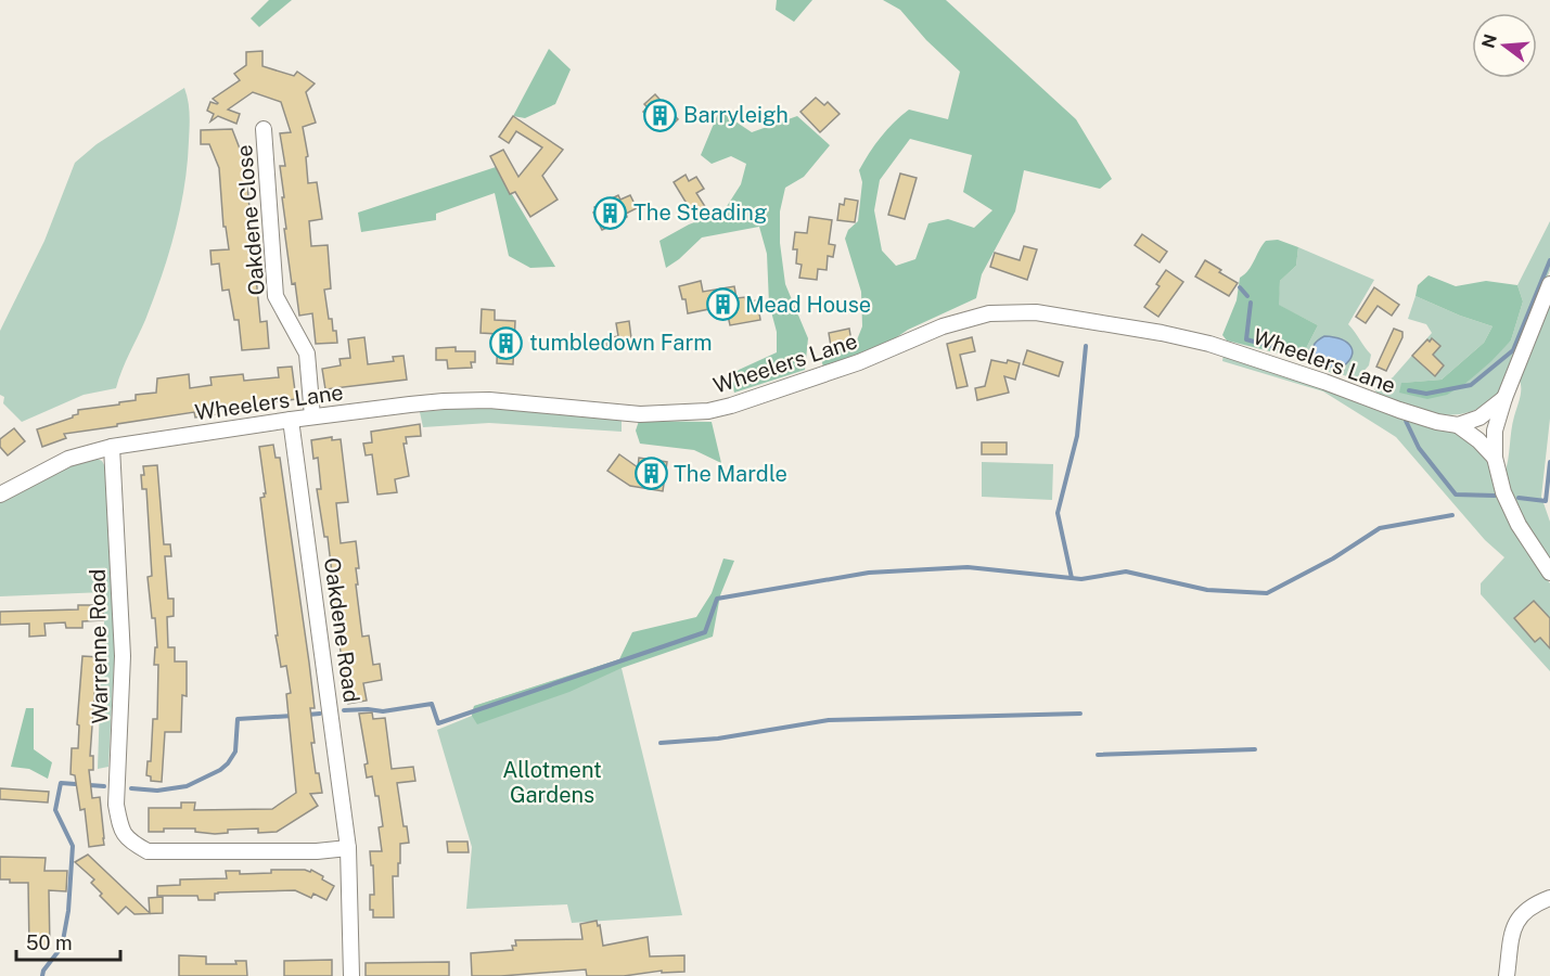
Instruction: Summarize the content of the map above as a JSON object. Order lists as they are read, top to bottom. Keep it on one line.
{"streets":{"street":["Oakdene Close","Wheelers Lane","Oakdene Road","Warrenne Road"]},"crossings":[["Oakdene Close","Wheelers Lane"],["Wheelers Lane","Oakdene Road"],["Wheelers Lane","Warrenne Road"],["Oakdene Road","Warrenne Road"]],"parks":["Allotment Gardens"],"places":{"building":["Barryleigh","The Steading","Mead House","tumbledown Farm","The Mardle"]},"scale_bar":"50 m","north":"left"}
